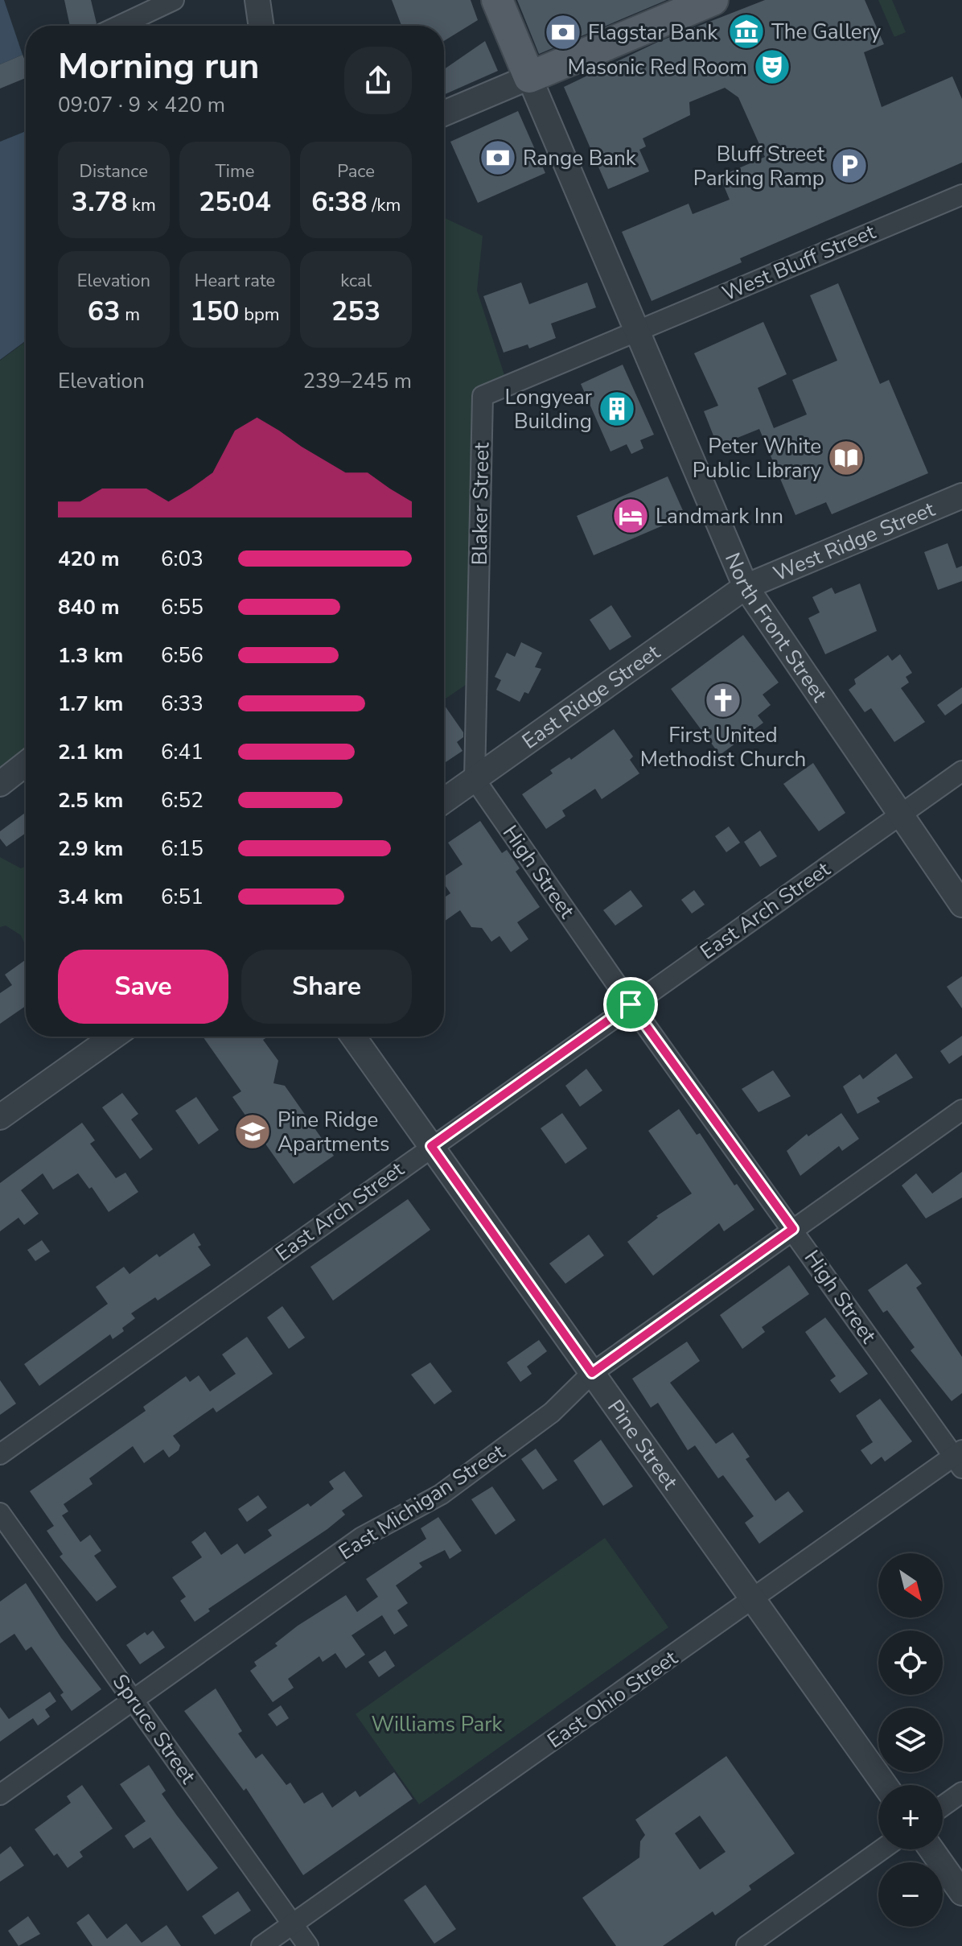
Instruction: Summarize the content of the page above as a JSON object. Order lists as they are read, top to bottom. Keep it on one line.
{"streets":{"street":["West Bluff Street","Blaker Street","West Ridge Street","North Front Street","East Ridge Street","High Street","East Arch Street","Pine Street","East Michigan Street","East Ohio Street","Spruce Street"]},"crossings":[["West Bluff Street","Blaker Street"],["West Bluff Street","North Front Street"],["Blaker Street","North Front Street"],["Blaker Street","East Ridge Street"],["Blaker Street","High Street"],["West Ridge Street","North Front Street"],["West Ridge Street","East Ridge Street"],["North Front Street","East Ridge Street"],["North Front Street","East Arch Street"],["East Ridge Street","High Street"],["High Street","East Arch Street"],["High Street","East Michigan Street"],["High Street","East Ohio Street"],["East Arch Street","Pine Street"],["Pine Street","East Michigan Street"],["Pine Street","East Ohio Street"],["East Michigan Street","Spruce Street"],["East Ohio Street","Spruce Street"]],"parks":["Williams Park"],"places":{"museum":["The Gallery"],"bank":["Flagstar Bank","Range Bank"],"theatre":["Masonic Red Room"],"parking":["Bluff Street Parking Ramp"],"building":["Longyear Building"],"library":["Peter White Public Library"],"hotel":["Landmark Inn"],"church":["First United Methodist Church"],"school or university":["Pine Ridge Apartments"]},"north":"bottom right","page":{"heading":["Morning run","09:07 · 9 × 420 m"],"stats":[["Distance","3.78 km"],["Time","25:04"],["Pace","6:38 /km"],["Elevation","63 m"],["Heart rate","150 bpm"],["kcal","253"]],"chart":["Elevation","239–245 m"],"list":[{"name":"420 m","note":"6:03"},{"name":"840 m","note":"6:55"},{"name":"1.3 km","note":"6:56"},{"name":"1.7 km","note":"6:33"},{"name":"2.1 km","note":"6:41"},{"name":"2.5 km","note":"6:52"},{"name":"2.9 km","note":"6:15"},{"name":"3.4 km","note":"6:51"}],"buttons":["Save","Share"],"map_buttons":["+","−"]}}
